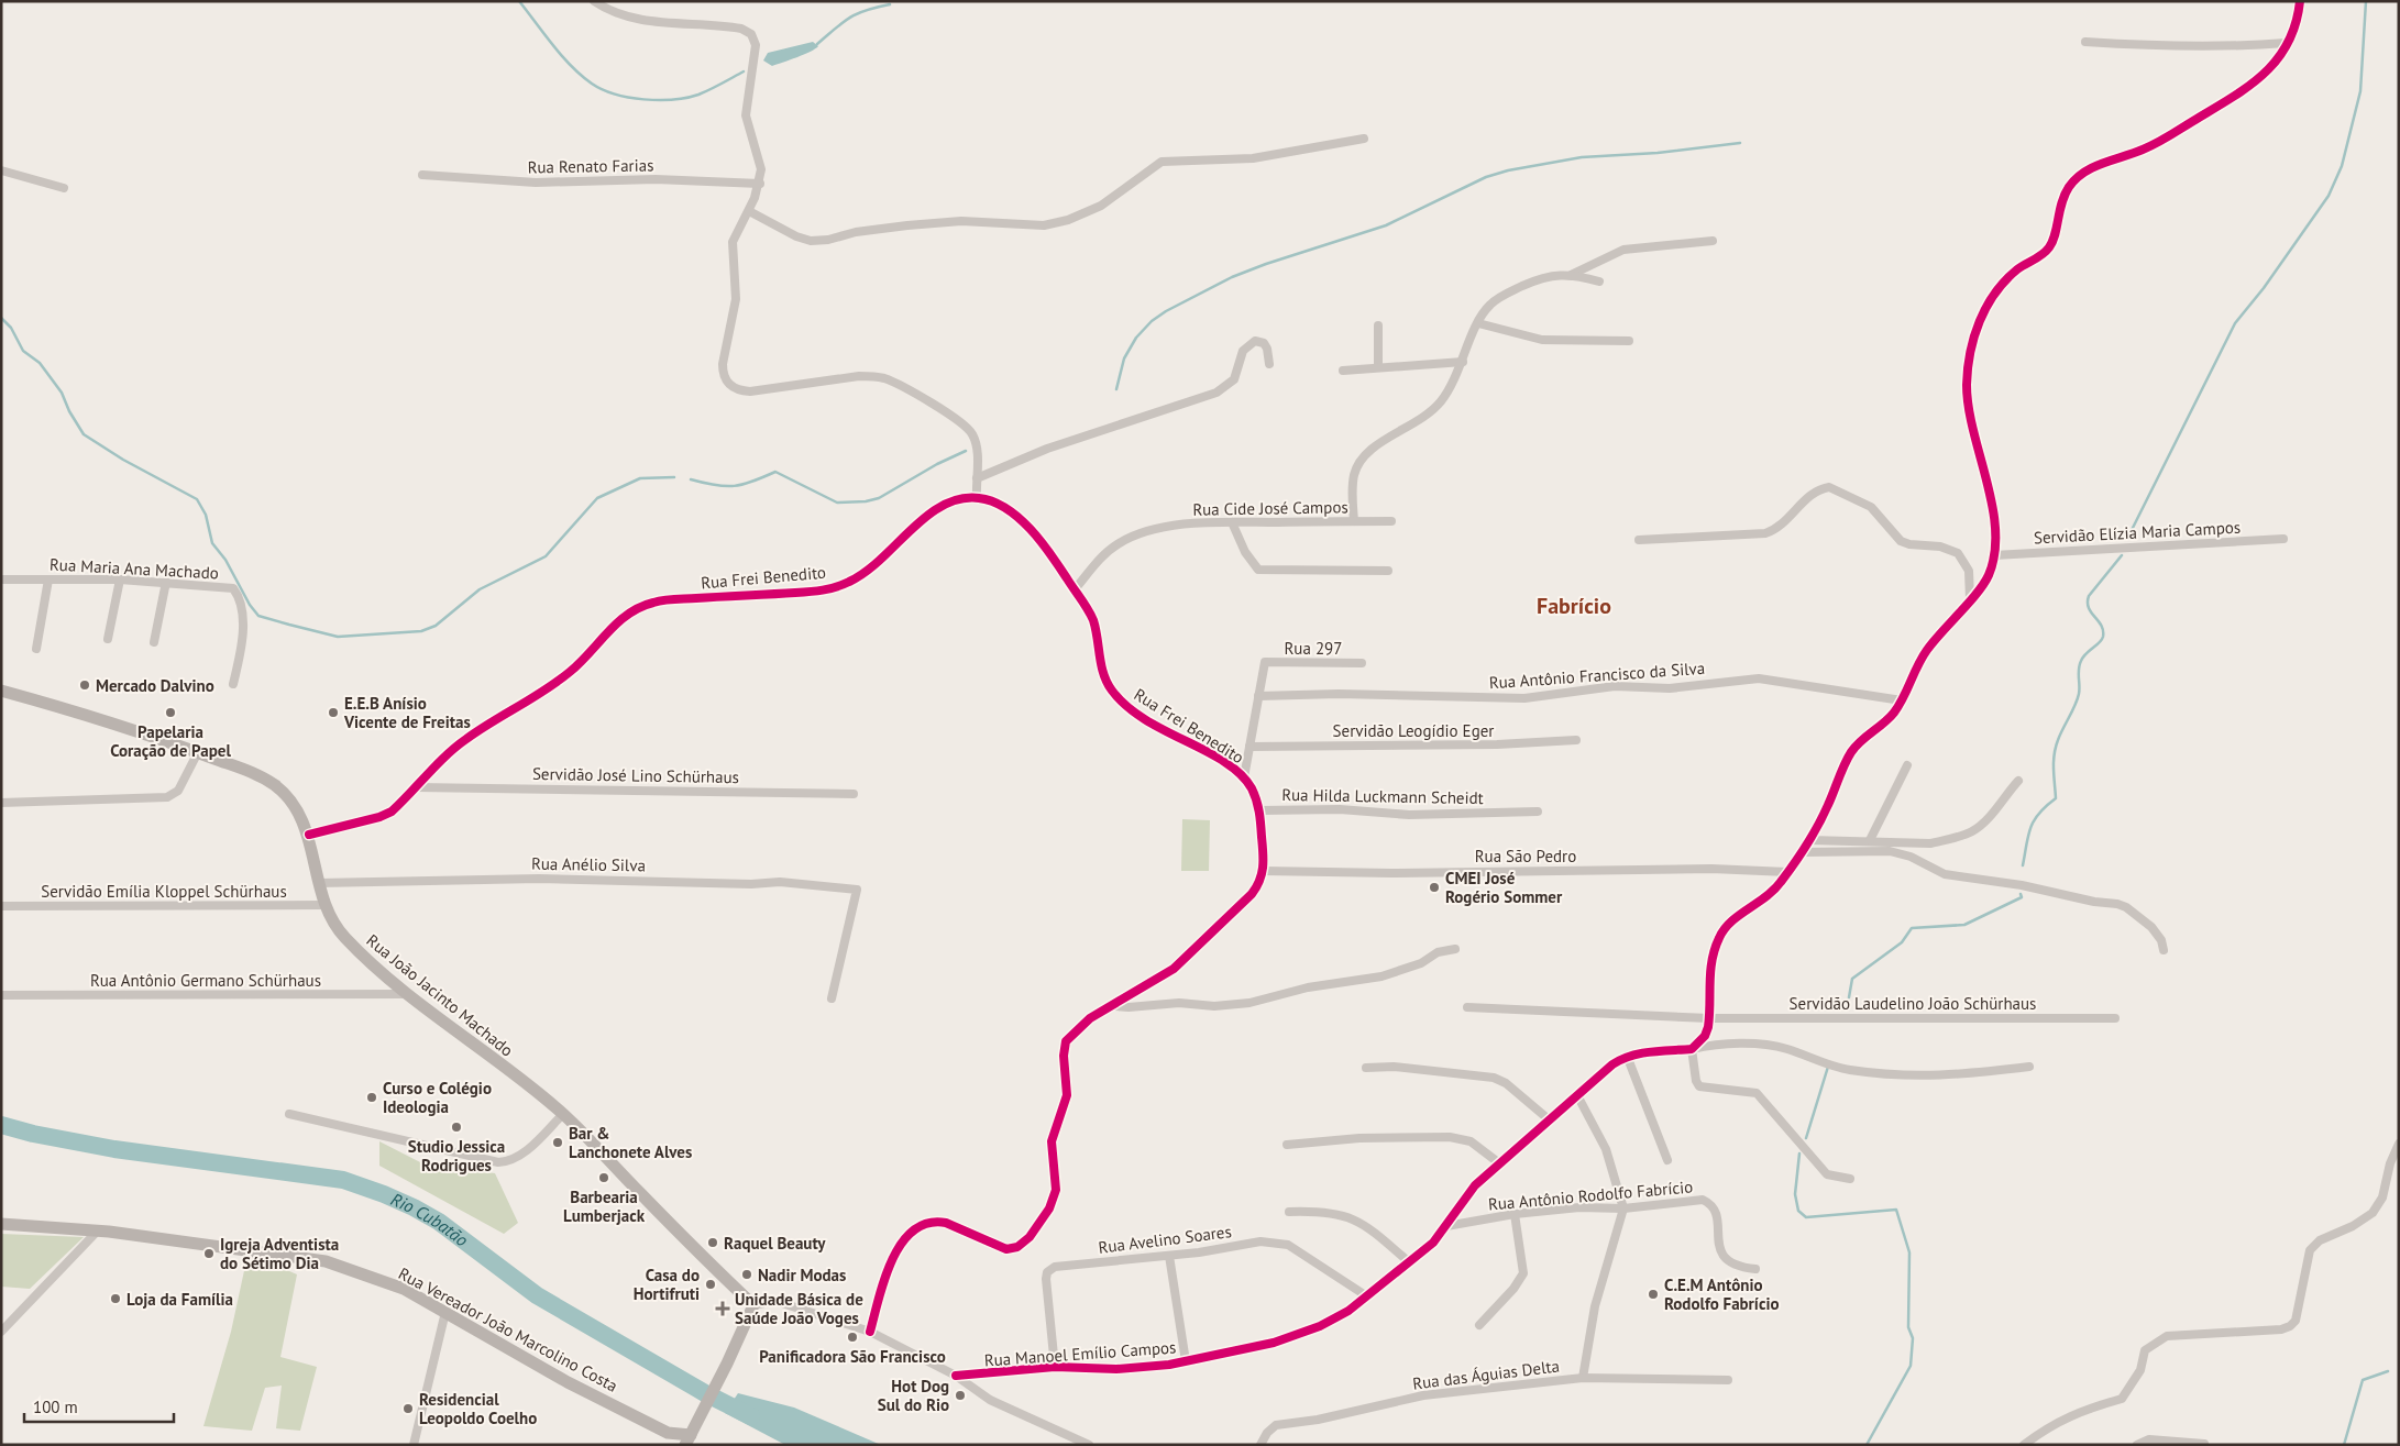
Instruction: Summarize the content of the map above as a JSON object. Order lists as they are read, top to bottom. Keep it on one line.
{"streets":{"main road":["Rua João Jacinto Machado","Rua Vereador João Marcolino Costa"],"street":["Rua Renato Farias","Rua Cide José Campos","Servidão Elízia Maria Campos","Rua Maria Ana Machado","Rua Frei Benedito","Rua 297","Rua Antônio Francisco da Silva","Servidão Leogídio Eger","Servidão José Lino Schürhaus","Rua Hilda Luckmann Scheidt","Rua São Pedro","Rua Anélio Silva","Servidão Emília Kloppel Schürhaus","Rua Antônio Germano Schürhaus","Servidão Laudelino João Schürhaus","Rua Antônio Rodolfo Fabrício","Rua Avelino Soares","Rua Manoel Emílio Campos","Rua das Águias Delta"]},"crossings":[["Rua Cide José Campos","Rua Frei Benedito"],["Rua Frei Benedito","Servidão José Lino Schürhaus"],["Rua Frei Benedito","Rua Hilda Luckmann Scheidt"],["Rua Frei Benedito","Rua São Pedro"],["Rua Frei Benedito","Rua João Jacinto Machado"],["Rua 297","Rua Antônio Francisco da Silva"],["Rua Anélio Silva","Rua João Jacinto Machado"],["Servidão Emília Kloppel Schürhaus","Rua João Jacinto Machado"],["Rua Antônio Germano Schürhaus","Rua João Jacinto Machado"],["Rua Antônio Rodolfo Fabrício","Rua Manoel Emílio Campos"],["Rua Avelino Soares","Rua Manoel Emílio Campos"]],"districts":["Fabrício"],"water":["Rio Cubatão"],"places":{"other":["Mercado Dalvino","Papelaria Coração de Papel","E.E.B Anísio Vicente de Freitas","CMEI José Rogério Sommer","Curso e Colégio Ideologia","Studio Jessica Rodrigues","Bar & Lanchonete Alves","Barbearia Lumberjack","Raquel Beauty","Igreja Adventista do Sétimo Dia","Nadir Modas","Casa do Hortifruti","C.E.M Antônio Rodolfo Fabrício","Loja da Família","Panificadora São Francisco","Hot Dog Sul do Rio","Residencial Leopoldo Coelho"],"health":["Unidade Básica de Saúde João Voges"]},"scale_bar":"100 m"}
